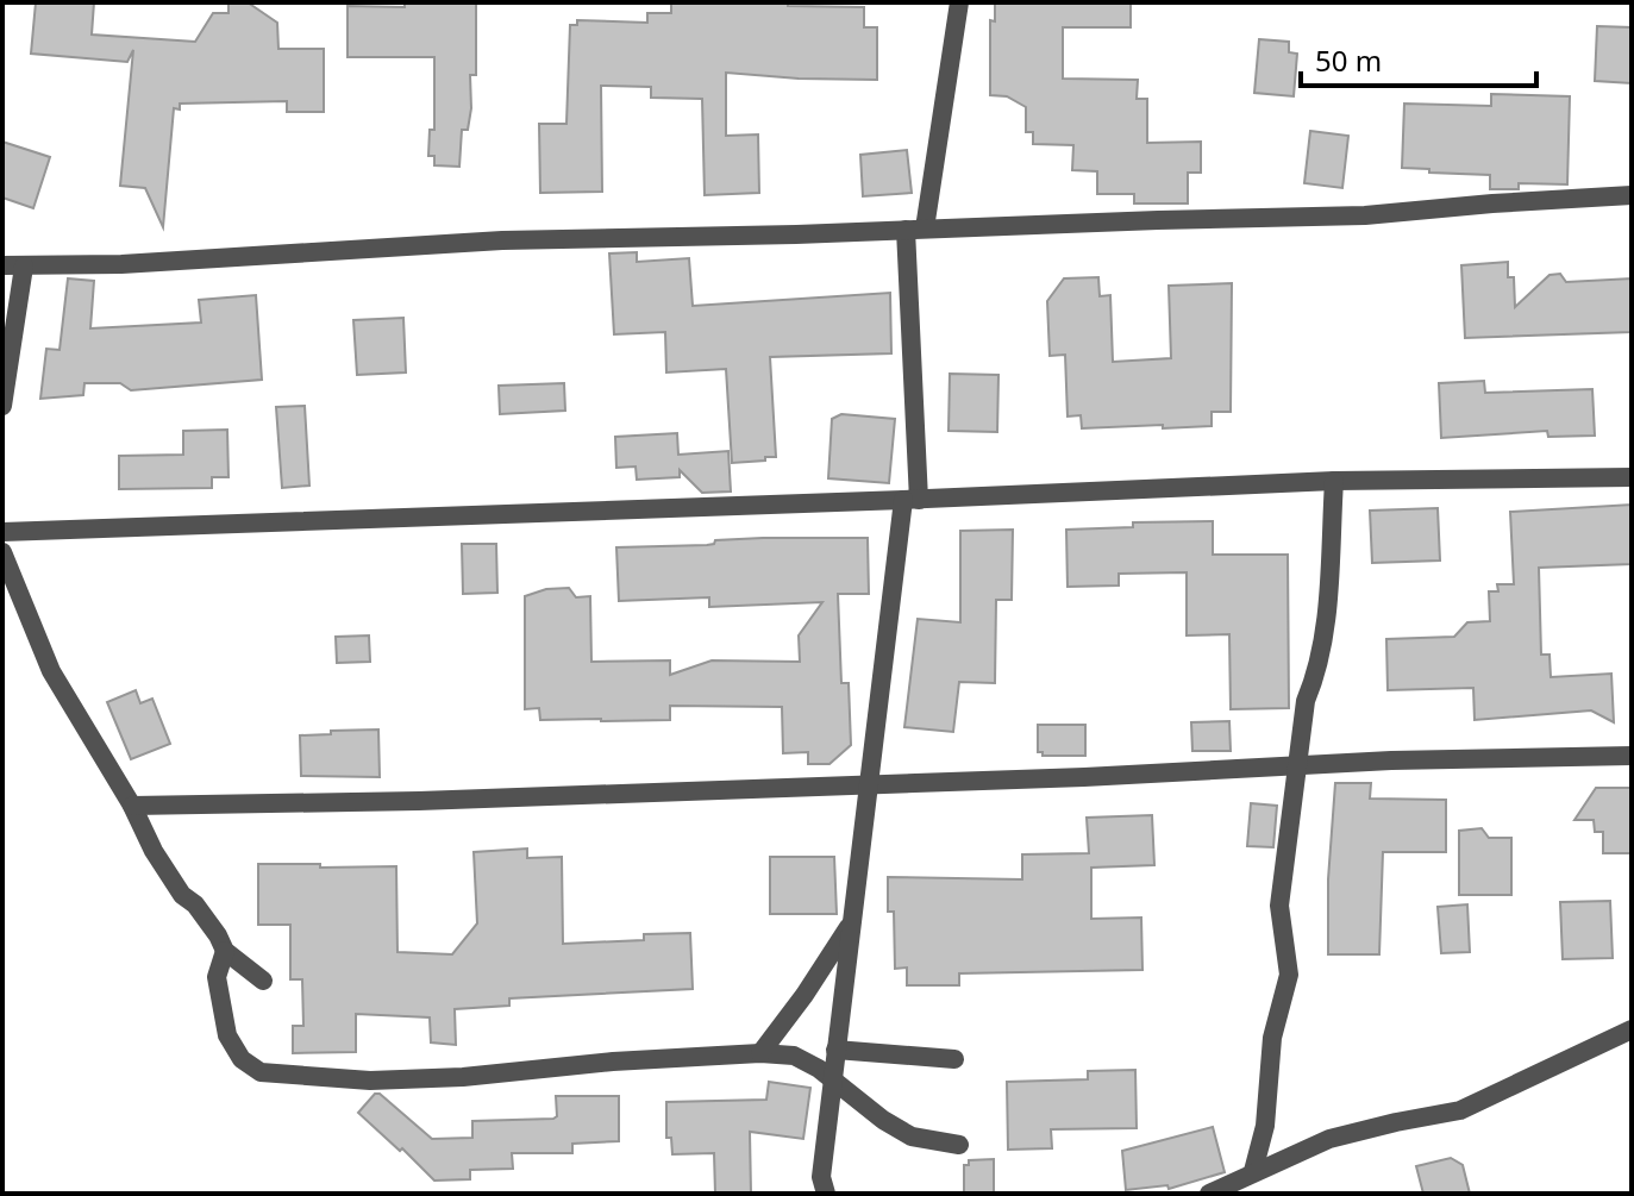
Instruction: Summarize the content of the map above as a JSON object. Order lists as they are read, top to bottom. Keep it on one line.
{"scale_bar":"50 m"}
